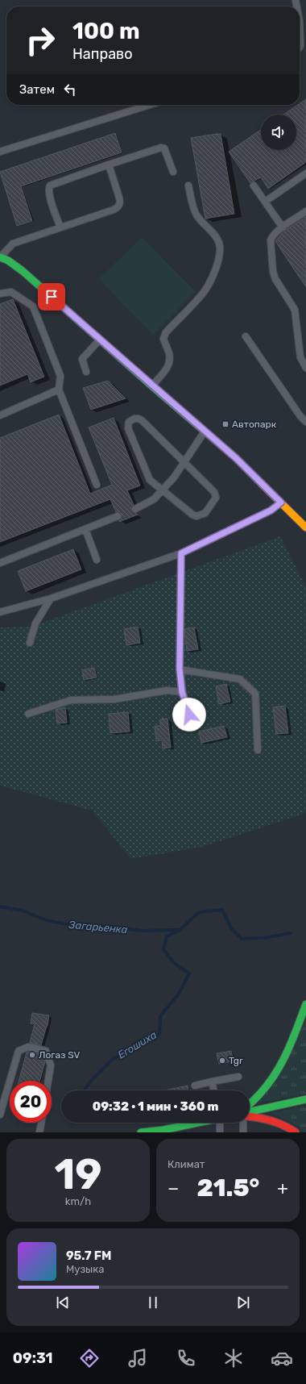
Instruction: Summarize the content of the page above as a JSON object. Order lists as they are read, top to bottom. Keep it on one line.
{"water":["Загарьенка","Егошиха"],"places":{"transit":["Автопарк"],"other":["Логаз SV","Tgr"]},"page":{"turn":["100 m","Направо"],"then":"Затем","limit":"20","trip":"09:32 · 1 мин · 360 m","tile":[["19","km/h"],"Климат"],"heat":["−","21.5°","+"],"song":["95.7 FM","Музыка"],"tabs":"09:31"}}
